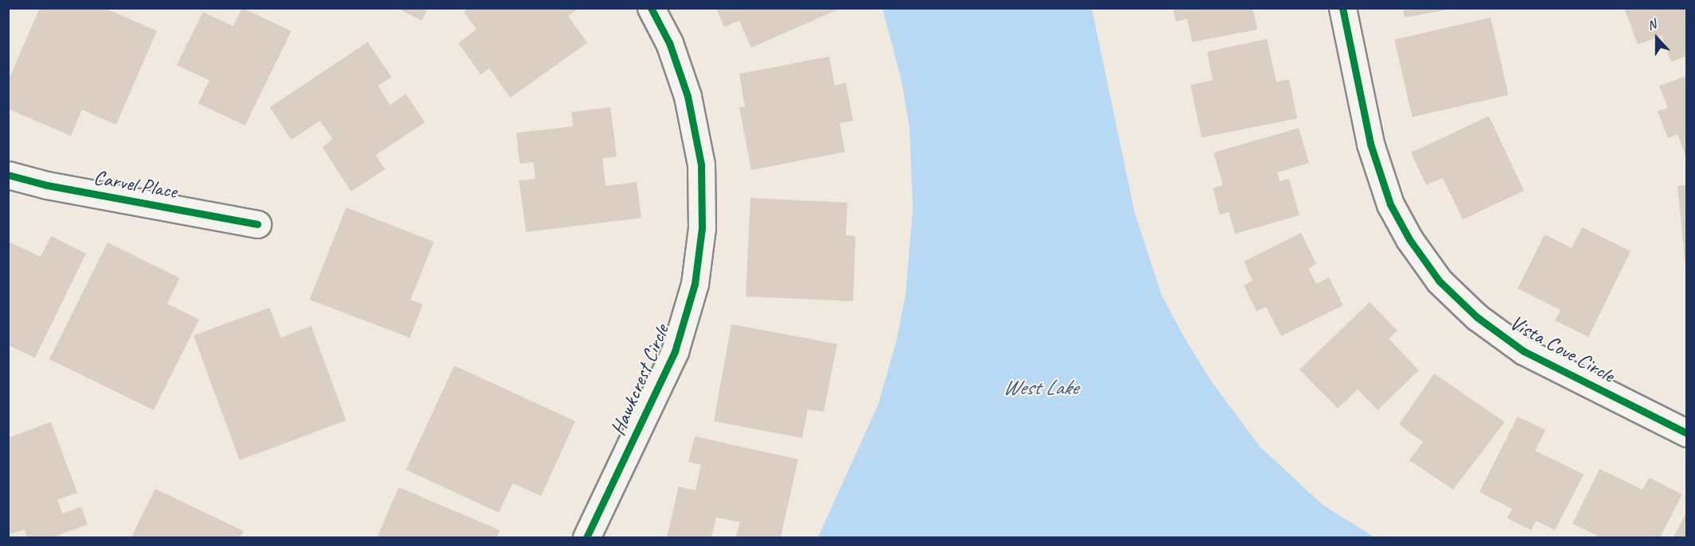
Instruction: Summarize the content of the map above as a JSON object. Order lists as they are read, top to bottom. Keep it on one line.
{"streets":{"street":["Carvel Place","Vista Cove Circle","Hawkcrest Circle"]},"water":["West Lake"],"north":"top"}
